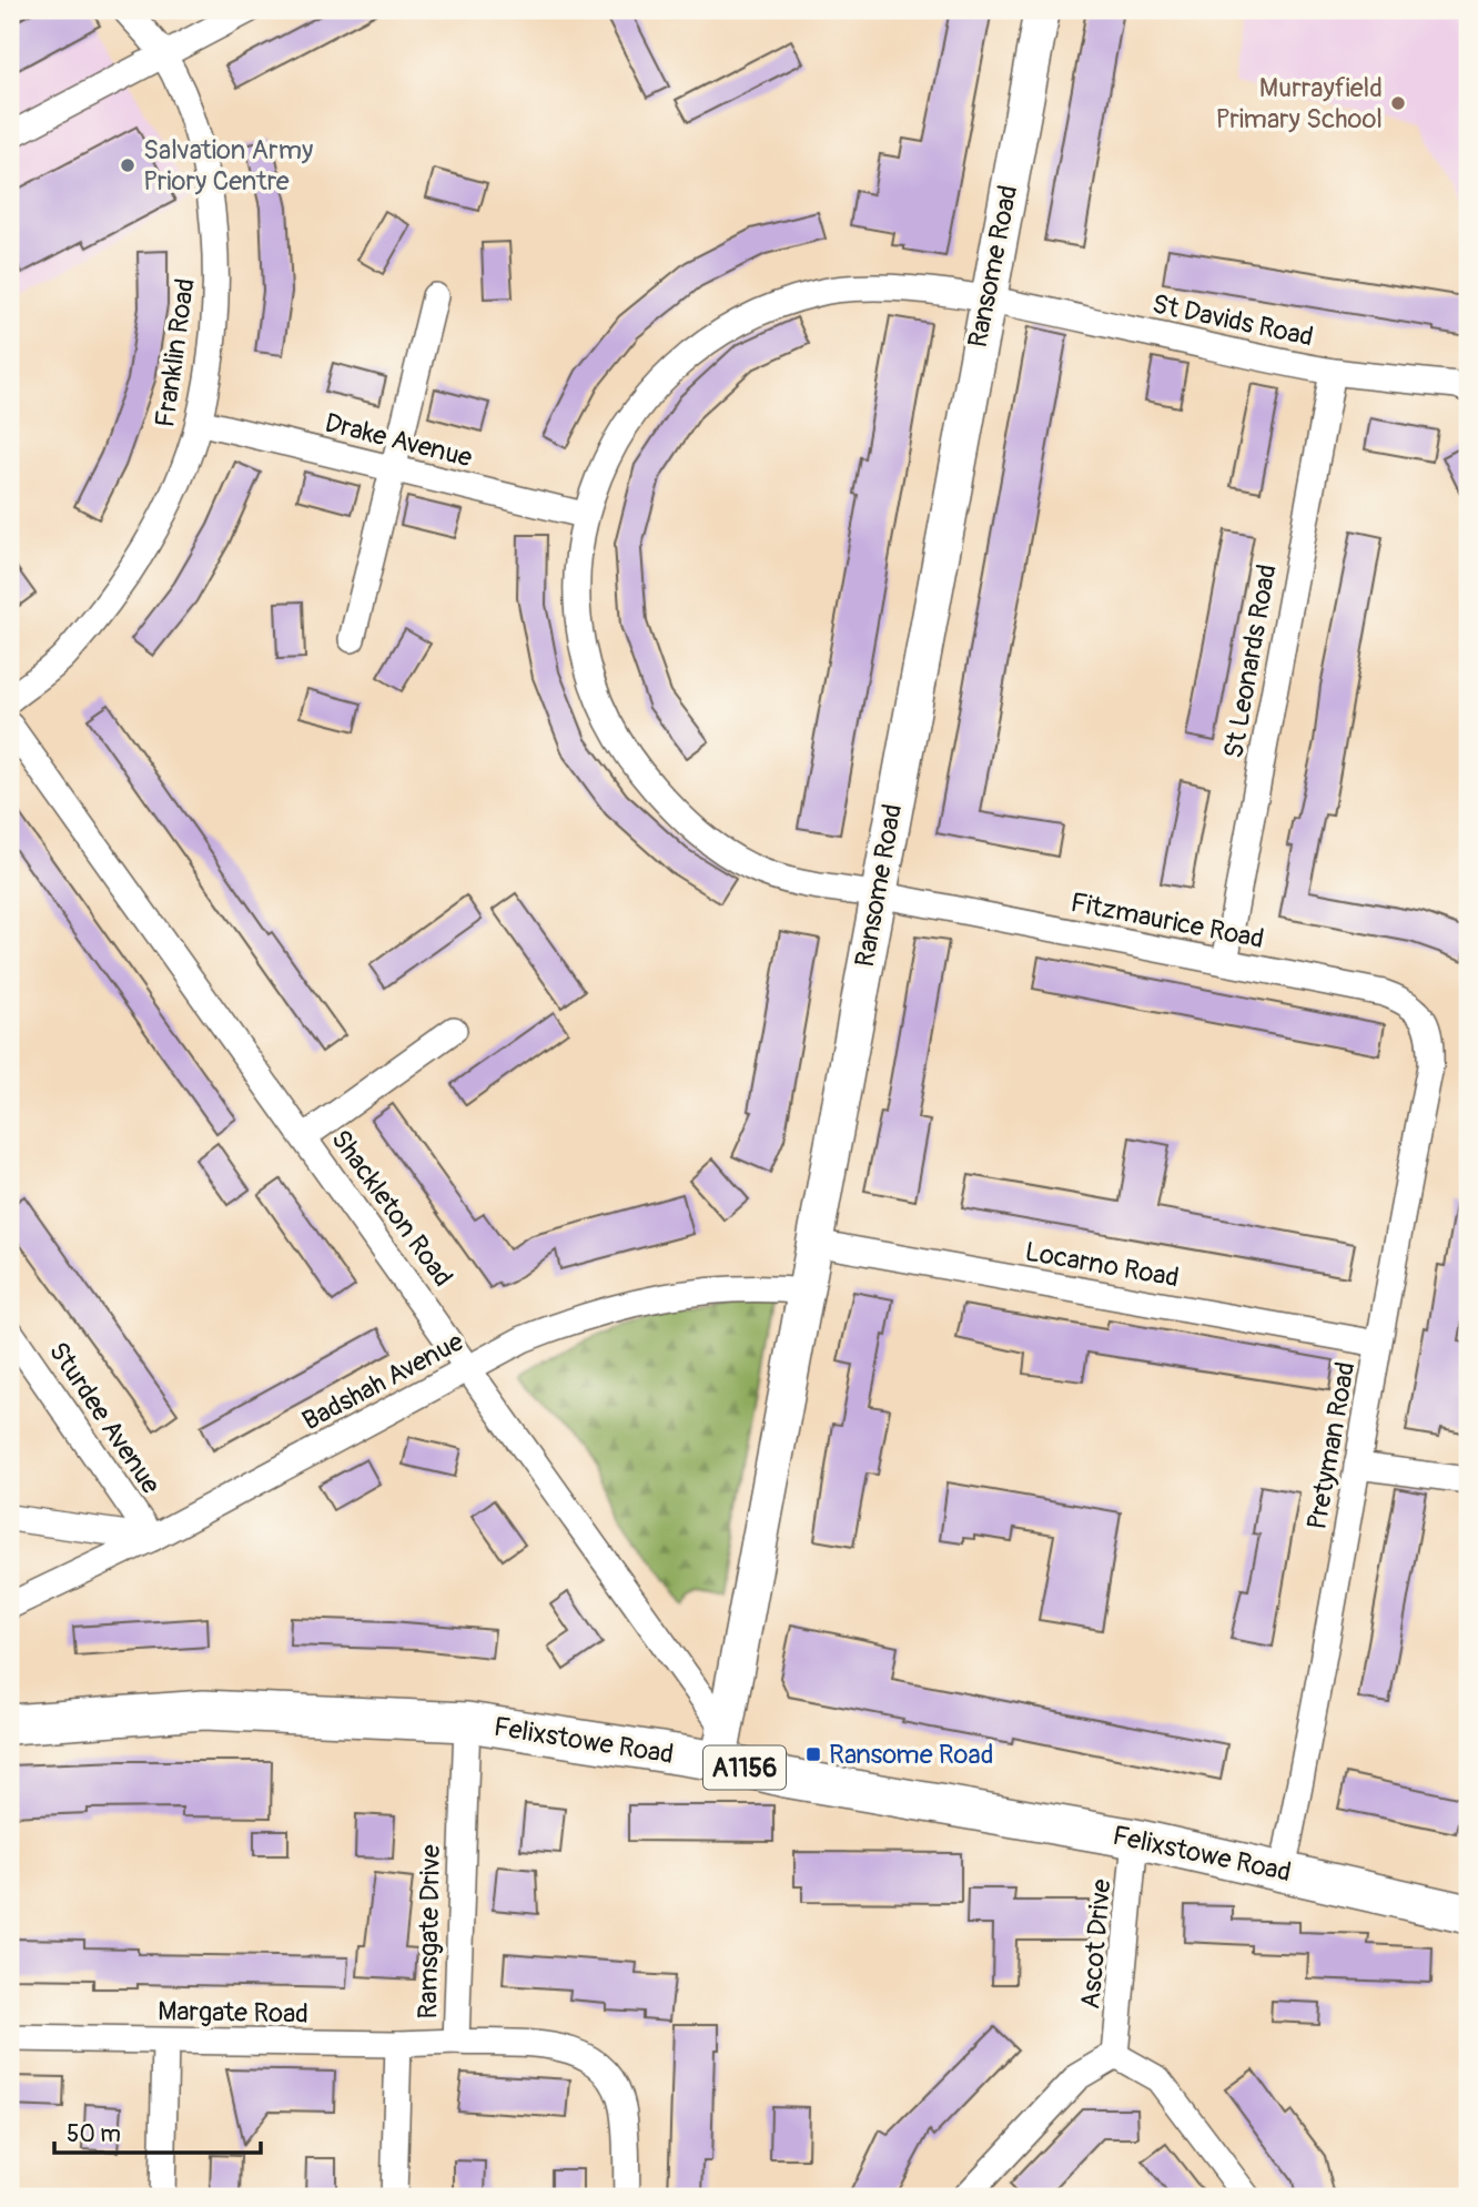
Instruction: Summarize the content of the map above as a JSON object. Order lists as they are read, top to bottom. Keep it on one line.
{"streets":{"main road":["Felixstowe Road","A1156"],"street":["Ransome Road","St Davids Road","Franklin Road","Drake Avenue","St Leonards Road","Fitzmaurice Road","Shackleton Road","Locarno Road","Badshah Avenue","Sturdee Avenue","Pretyman Road","Ramsgate Drive","Ascot Drive","Margate Road"]},"crossings":[["Ransome Road","St Davids Road"],["Ransome Road","Fitzmaurice Road"],["Ransome Road","Shackleton Road"],["Ransome Road","Locarno Road"],["Ransome Road","Badshah Avenue"],["Ransome Road","Felixstowe Road"],["St Davids Road","Drake Avenue"],["St Davids Road","St Leonards Road"],["St Davids Road","Fitzmaurice Road"],["Franklin Road","Drake Avenue"],["Drake Avenue","Fitzmaurice Road"],["St Leonards Road","Fitzmaurice Road"],["Fitzmaurice Road","Pretyman Road"],["Shackleton Road","Badshah Avenue"],["Shackleton Road","Felixstowe Road"],["Locarno Road","Pretyman Road"],["Badshah Avenue","Sturdee Avenue"],["Pretyman Road","Felixstowe Road"],["Felixstowe Road","Ramsgate Drive"],["Felixstowe Road","Ascot Drive"],["Ramsgate Drive","Margate Road"]],"places":{"other":["Murrayfield Primary School","Salvation Army Priory Centre"],"transit":["Ransome Road"]},"scale_bar":"50 m"}
